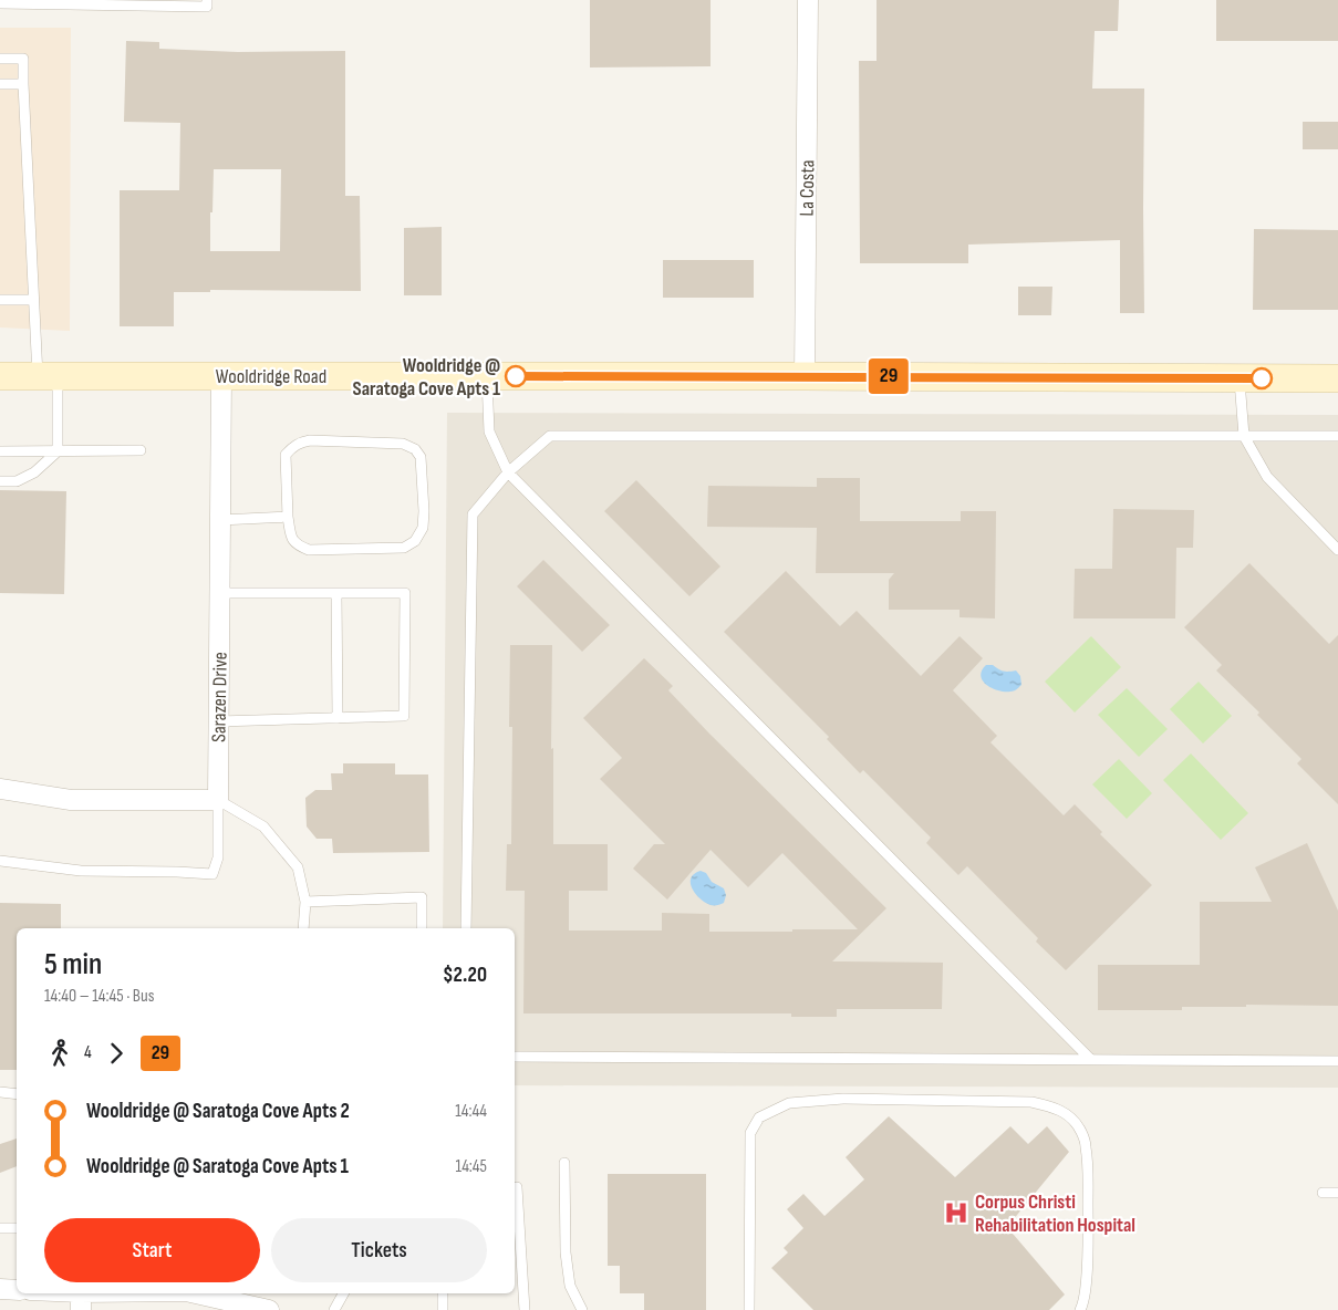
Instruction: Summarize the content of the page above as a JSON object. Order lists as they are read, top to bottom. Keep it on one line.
{"streets":{"main road":["Wooldridge Road"],"street":["La Costa","Sarazen Drive"]},"crossings":[["La Costa","Wooldridge Road"],["Wooldridge Road","Sarazen Drive"]],"places":{"other":["Wooldridge @ Saratoga Cove Apts 1"],"hospital":["Corpus Christi Rehabilitation Hospital"]},"lines":["bus line 29"],"page":{"on_map":"29","heading":["5 min","14:40 – 14:45 · Bus","$2.20"],"legs":["4","29"],"list":[{"name":"Wooldridge @ Saratoga Cove Apts 2","value":"14:44"},{"name":"Wooldridge @ Saratoga Cove Apts 1","value":"14:45"}],"buttons":["Start","Tickets"]}}
